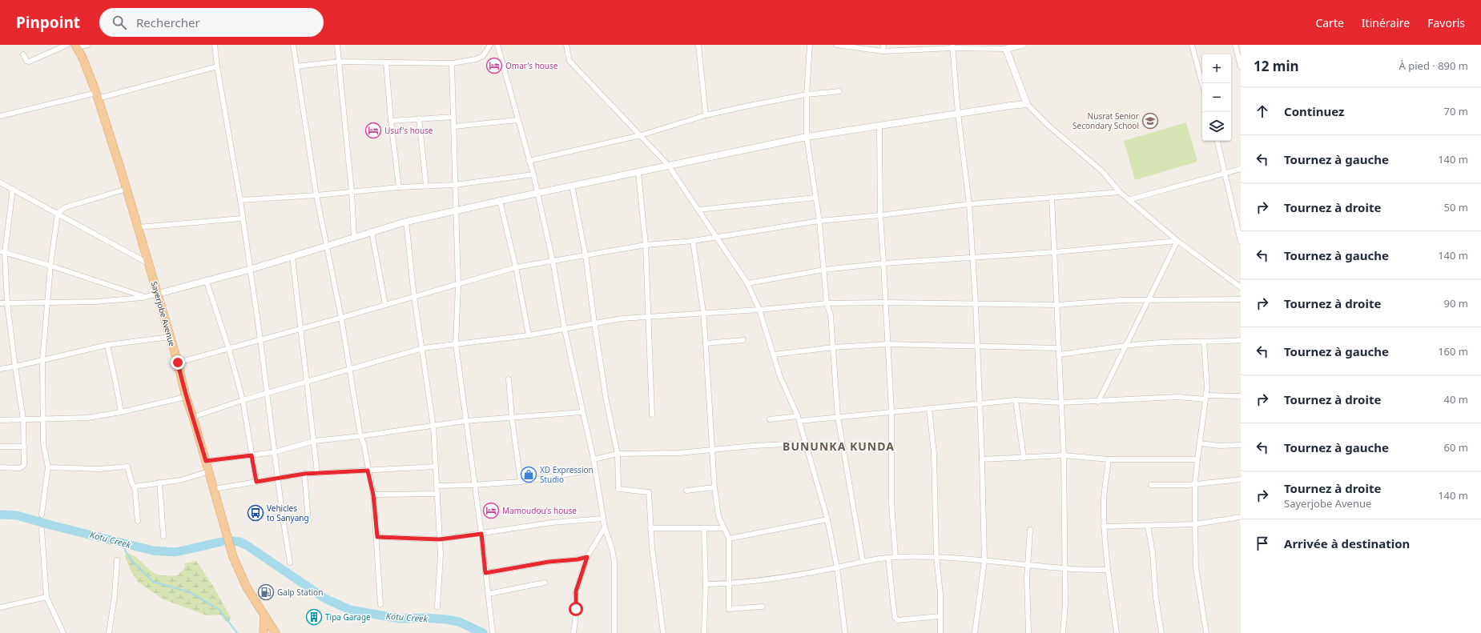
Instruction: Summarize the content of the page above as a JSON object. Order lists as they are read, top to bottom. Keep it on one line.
{"streets":{"main road":["Sayerjobe Avenue"]},"districts":["BUNUNKA KUNDA"],"water":["Kotu Creek"],"places":{"hotel":["Omar's house","Usuf's house","Mamoudou's house"],"school or university":["Nusrat Senior Secondary School"],"shop":["XD Expression Studio"],"bus stop":["Vehicles to Sanyang"],"fuel station":["Galp Station"],"building":["Tipa Garage"]},"page":{"header":"Pinpoint","search":"Rechercher","nav":["Carte","Itinéraire","Favoris"],"heading":["12 min","À pied · 890 m"],"map_buttons":["+","−"],"list":[["Continuez","70 m"],["Tournez à gauche","140 m"],["Tournez à droite","50 m"],["Tournez à gauche","140 m"],["Tournez à droite","90 m"],["Tournez à gauche","160 m"],["Tournez à droite","40 m"],["Tournez à gauche","60 m"],["Tournez à droite","Sayerjobe Avenue","140 m"],"Arrivée à destination"]}}
